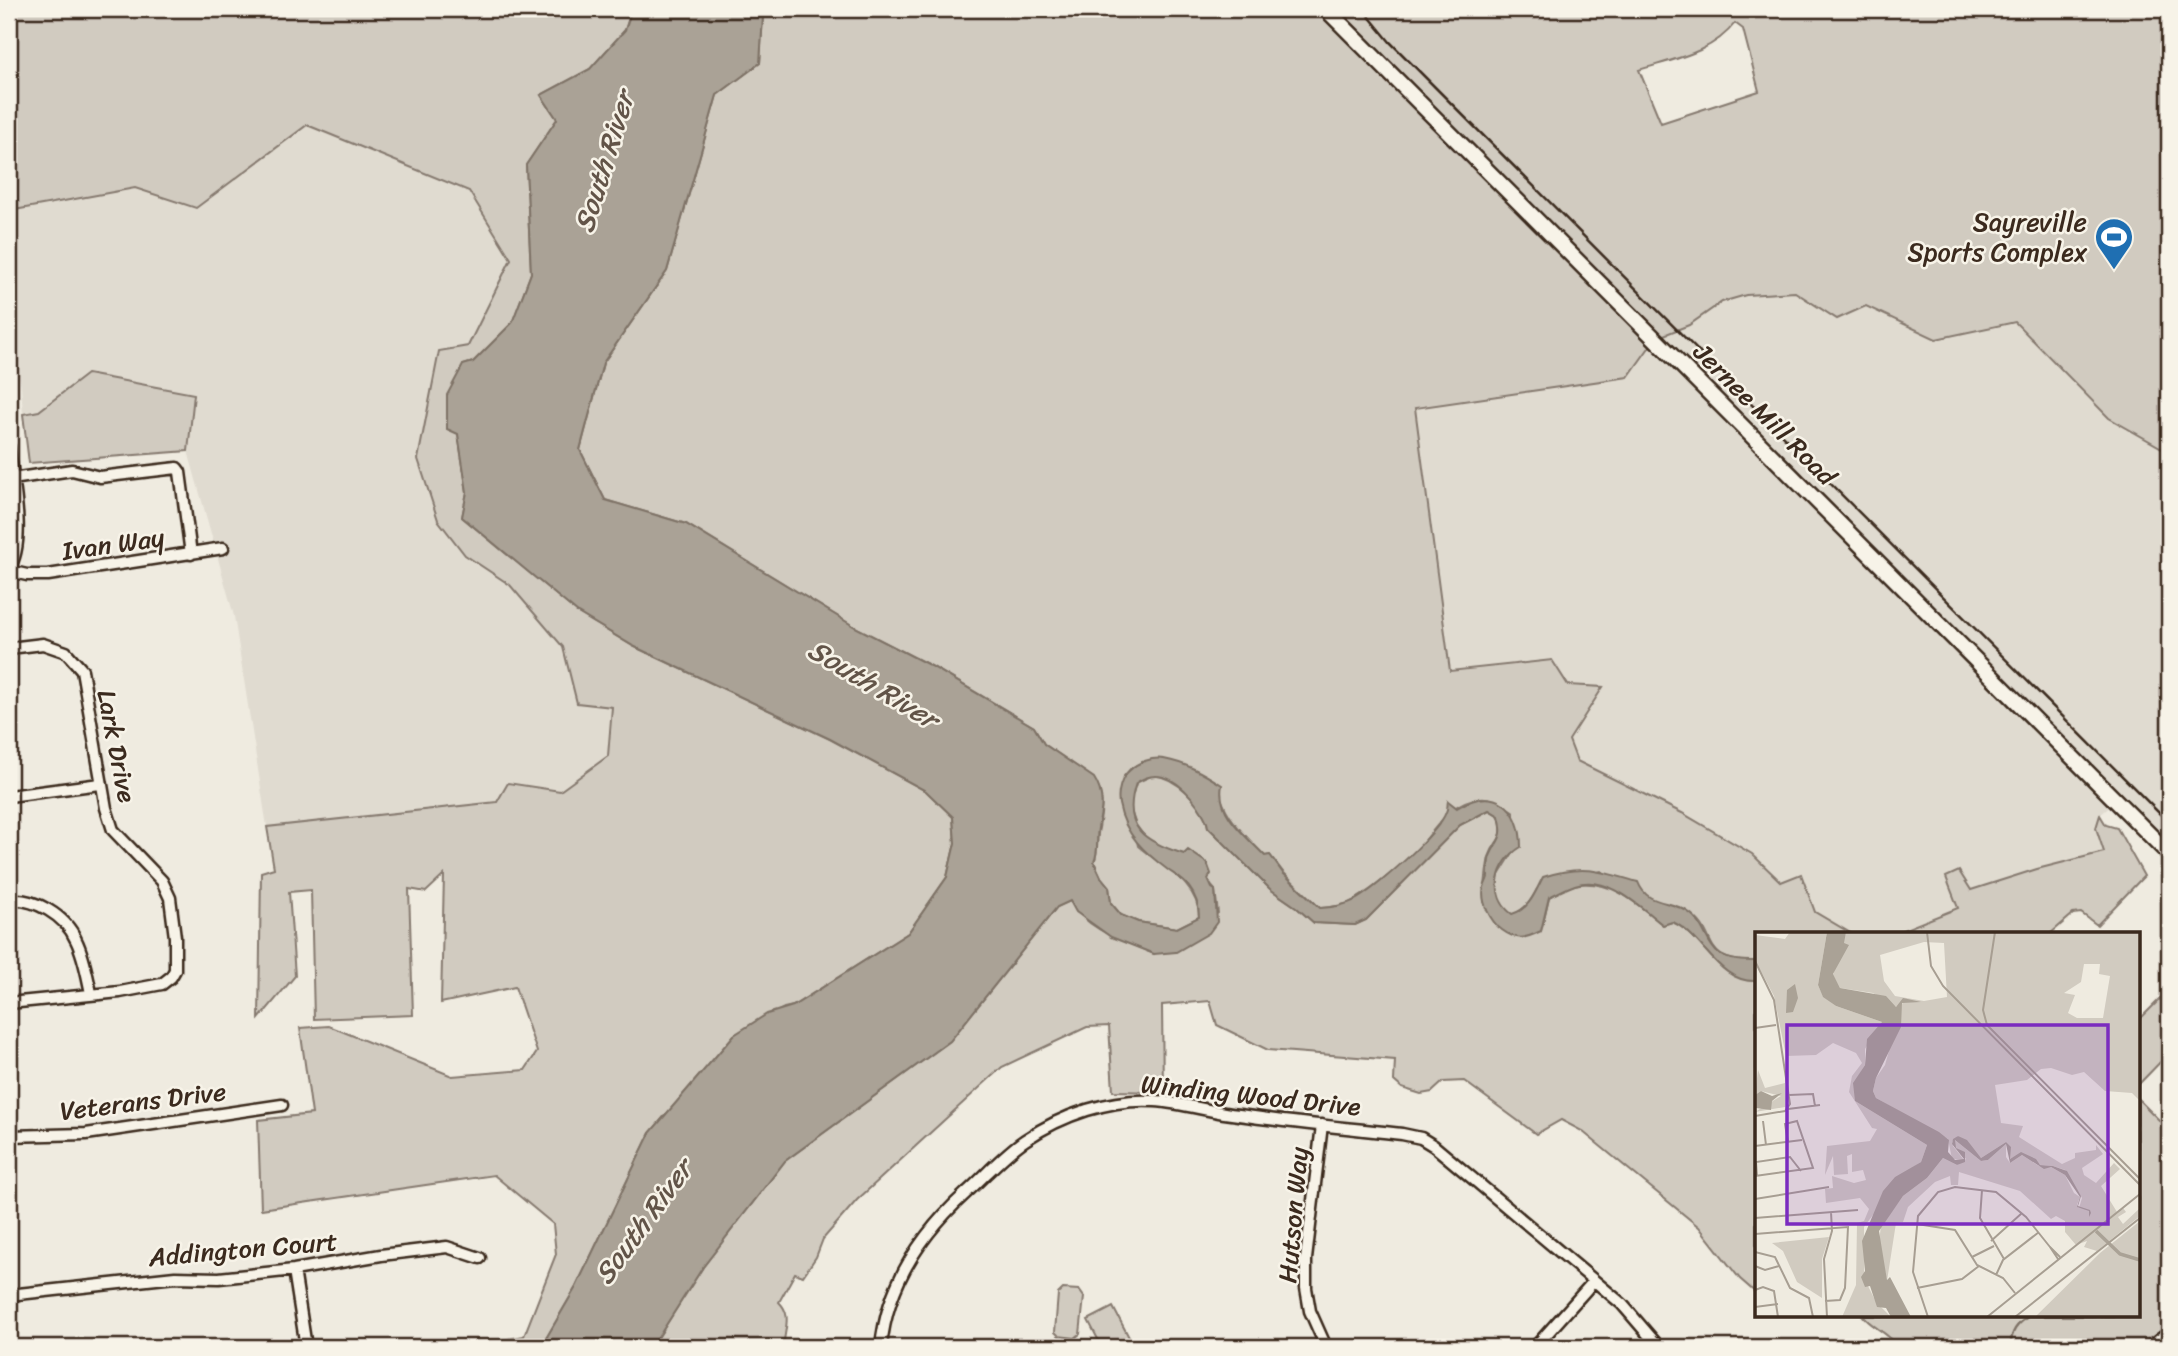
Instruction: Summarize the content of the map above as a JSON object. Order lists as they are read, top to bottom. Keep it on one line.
{"streets":{"street":["Jernee Mill Road","Ivan Way","Lark Drive","Winding Wood Drive","Veterans Drive","Hutson Way","Addington Court"]},"crossings":[["Winding Wood Drive","Hutson Way"]],"water":["South River"],"places":{"sports":["Sayreville Sports Complex"]}}
